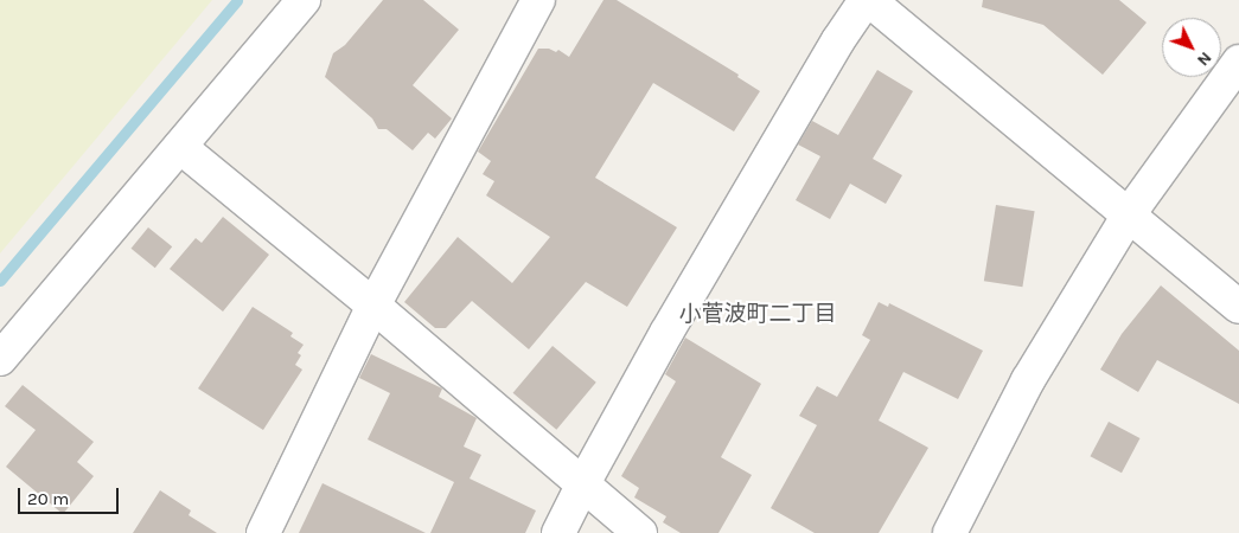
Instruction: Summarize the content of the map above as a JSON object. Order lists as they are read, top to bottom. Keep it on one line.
{"districts":["小菅波町二丁目"],"scale_bar":"20 m","north":"bottom right"}
